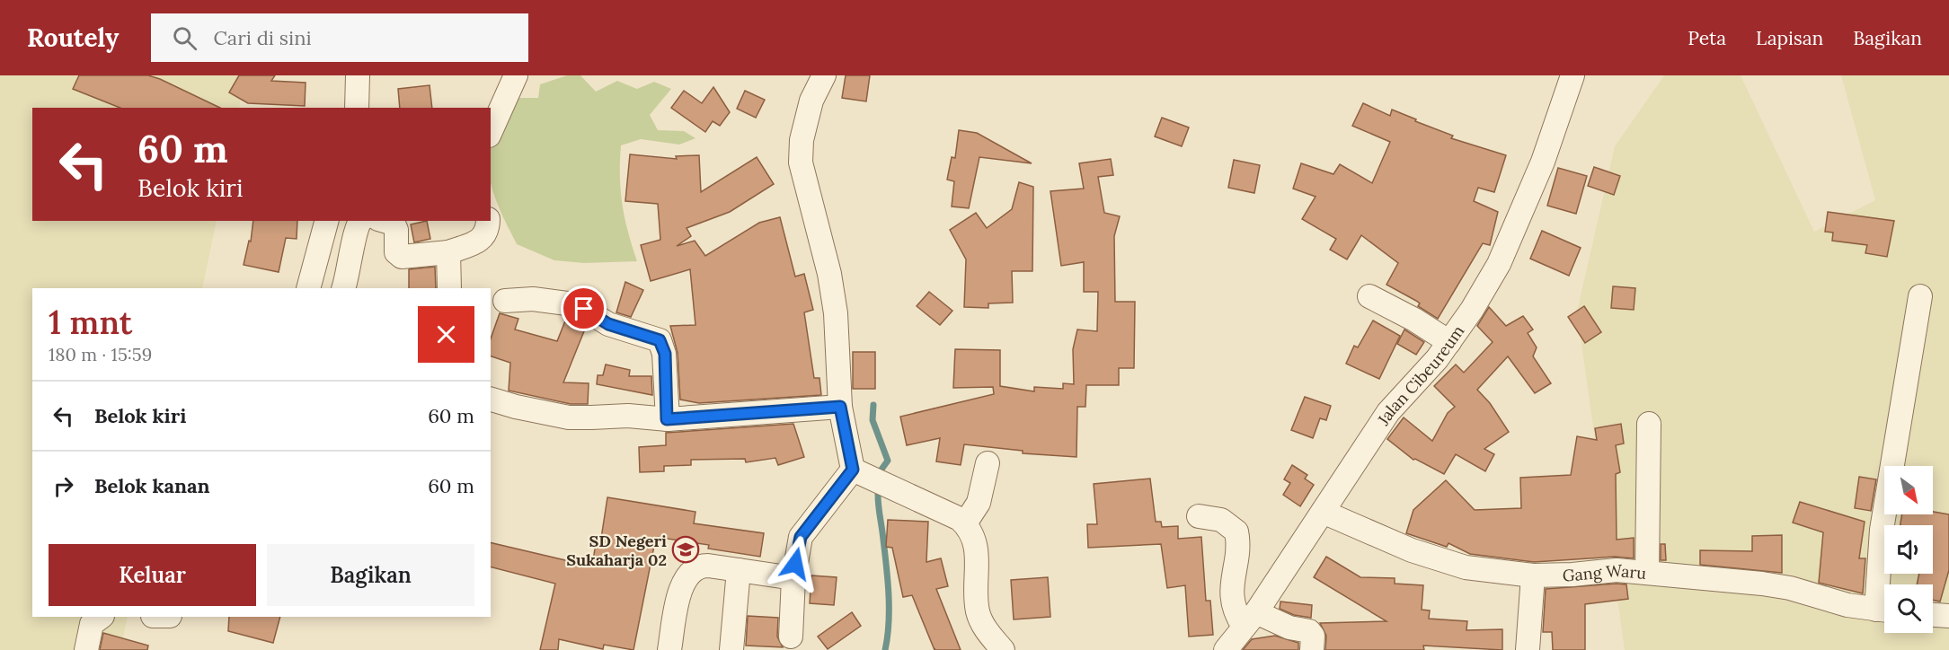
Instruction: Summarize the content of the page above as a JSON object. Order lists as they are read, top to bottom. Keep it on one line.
{"streets":{"street":["Jalan Cibeureum","Gang Waru"]},"crossings":[["Jalan Cibeureum","Gang Waru"]],"places":{"school or university":["SD Negeri Sukaharja 02"]},"north":"bottom right","page":{"header":"Routely","search":"Cari di sini","nav":["Peta","Lapisan","Bagikan"],"turn":["60 m","Belok kiri"],"heading":["1 mnt","180 m · 15:59"],"list":[{"name":"Belok kiri","value":"60 m"},{"name":"Belok kanan","value":"60 m"}],"buttons":["Keluar","Bagikan"]}}
